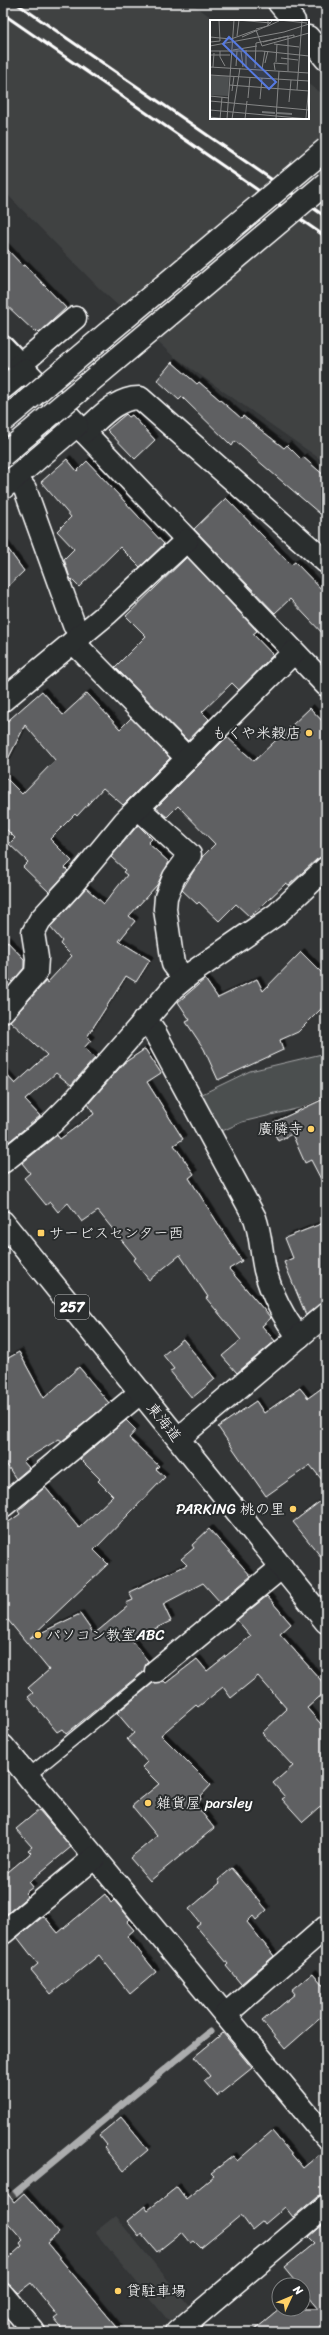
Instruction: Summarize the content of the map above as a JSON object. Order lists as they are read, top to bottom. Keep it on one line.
{"streets":{"main road":["257","東海道"]},"places":{"other":["もくや米穀店","廣隣寺","PARKING 桃の里","パソコン教室ABC","雑貨屋 parsley","貸駐車場"],"transit":["サービスセンター西"]},"north":"top right"}
